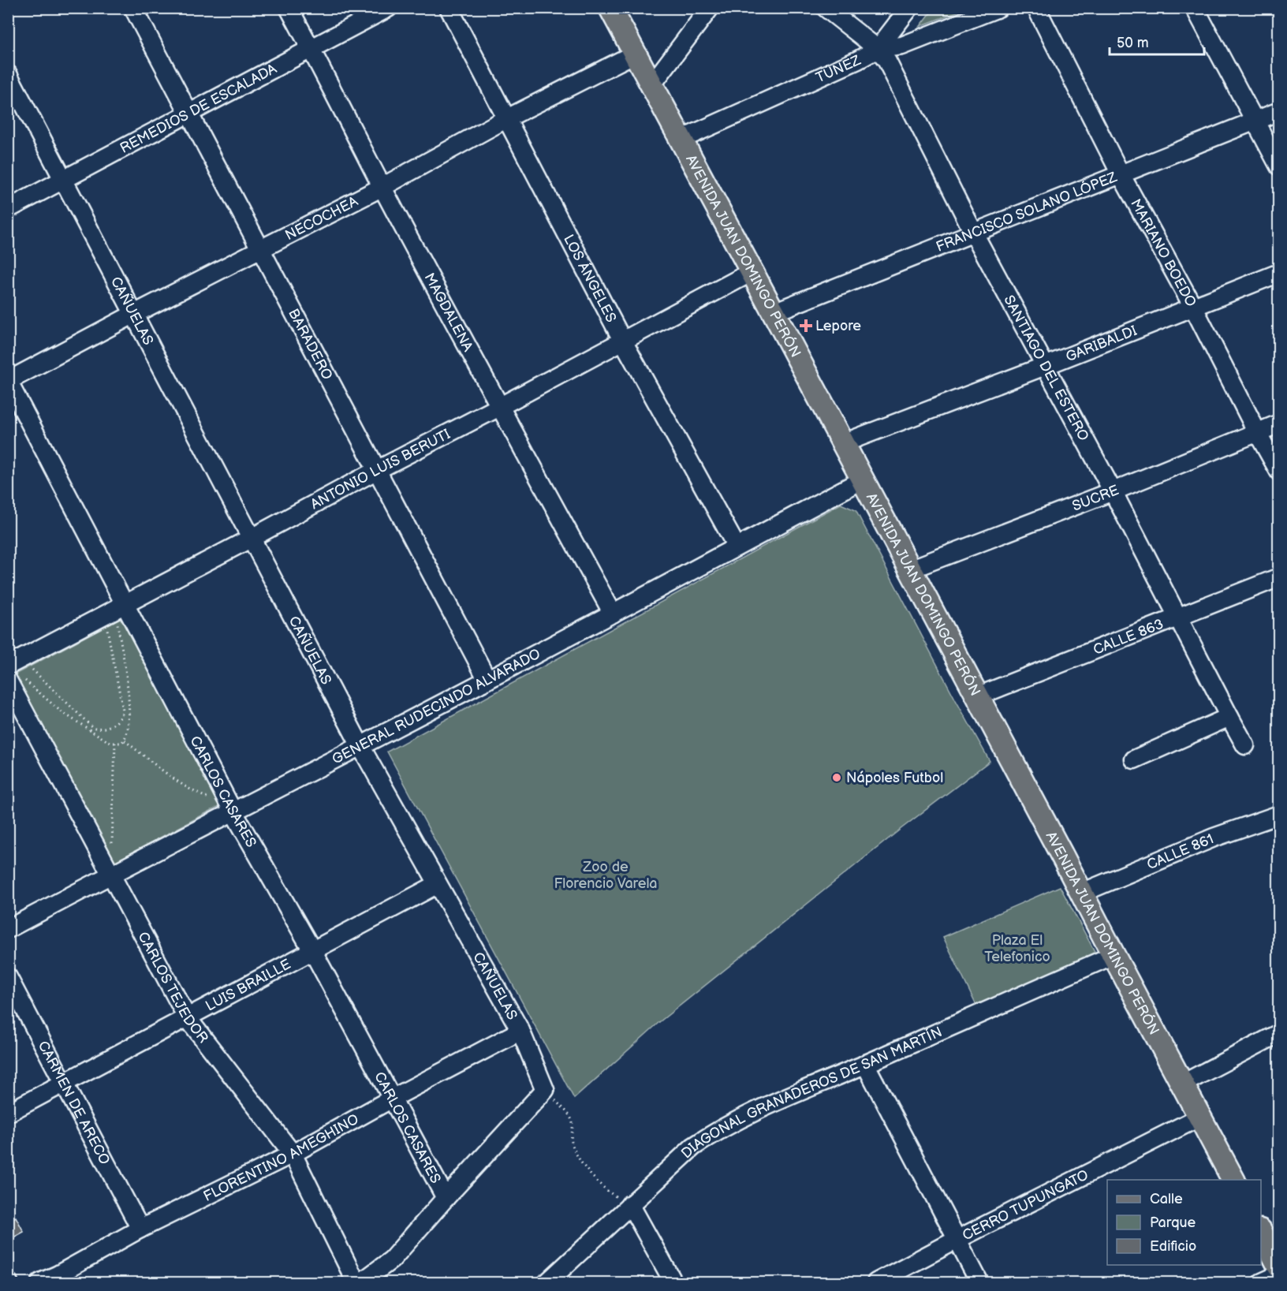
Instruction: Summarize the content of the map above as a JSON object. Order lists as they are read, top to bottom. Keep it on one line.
{"streets":{"main road":["AVENIDA JUAN DOMINGO PERÓN"],"street":["TÚNEZ","REMEDIOS DE ESCALADA","FRANCISCO SOLANO LÓPEZ","NECOCHEA","MARIANO BOEDO","LOS ÁNGELES","CAÑUELAS","MAGDALENA","GARIBALDI","BARADERO","SANTIAGO DEL ESTERO","ANTONIO LUIS BERUTI","SUCRE","CALLE 863","GENERAL RUDECINDO ALVARADO","CARLOS CASARES","CALLE 861","LUIS BRAILLE","CARLOS TEJEDOR","DIAGONAL GRANADEROS DE SAN MARTÍN","CARMEN DE ARECO","FLORENTINO AMEGHINO","CERRO TUPUNGATO"]},"crossings":[["TÚNEZ","AVENIDA JUAN DOMINGO PERÓN"],["TÚNEZ","SANTIAGO DEL ESTERO"],["REMEDIOS DE ESCALADA","CAÑUELAS"],["REMEDIOS DE ESCALADA","MAGDALENA"],["REMEDIOS DE ESCALADA","BARADERO"],["FRANCISCO SOLANO LÓPEZ","MARIANO BOEDO"],["FRANCISCO SOLANO LÓPEZ","AVENIDA JUAN DOMINGO PERÓN"],["FRANCISCO SOLANO LÓPEZ","SANTIAGO DEL ESTERO"],["NECOCHEA","AVENIDA JUAN DOMINGO PERÓN"],["NECOCHEA","LOS ÁNGELES"],["NECOCHEA","CAÑUELAS"],["NECOCHEA","MAGDALENA"],["NECOCHEA","BARADERO"],["NECOCHEA","CARLOS CASARES"],["MARIANO BOEDO","GARIBALDI"],["MARIANO BOEDO","SUCRE"],["AVENIDA JUAN DOMINGO PERÓN","GARIBALDI"],["AVENIDA JUAN DOMINGO PERÓN","ANTONIO LUIS BERUTI"],["AVENIDA JUAN DOMINGO PERÓN","SUCRE"],["AVENIDA JUAN DOMINGO PERÓN","CALLE 863"],["AVENIDA JUAN DOMINGO PERÓN","GENERAL RUDECINDO ALVARADO"],["AVENIDA JUAN DOMINGO PERÓN","CALLE 861"],["AVENIDA JUAN DOMINGO PERÓN","DIAGONAL GRANADEROS DE SAN MARTÍN"],["AVENIDA JUAN DOMINGO PERÓN","CERRO TUPUNGATO"],["LOS ÁNGELES","ANTONIO LUIS BERUTI"],["LOS ÁNGELES","GENERAL RUDECINDO ALVARADO"],["CAÑUELAS","ANTONIO LUIS BERUTI"],["CAÑUELAS","GENERAL RUDECINDO ALVARADO"],["CAÑUELAS","LUIS BRAILLE"],["CAÑUELAS","FLORENTINO AMEGHINO"],["MAGDALENA","ANTONIO LUIS BERUTI"],["MAGDALENA","GENERAL RUDECINDO ALVARADO"],["GARIBALDI","SANTIAGO DEL ESTERO"],["BARADERO","ANTONIO LUIS BERUTI"],["BARADERO","GENERAL RUDECINDO ALVARADO"],["SANTIAGO DEL ESTERO","SUCRE"],["SANTIAGO DEL ESTERO","CALLE 863"],["ANTONIO LUIS BERUTI","CARLOS CASARES"],["ANTONIO LUIS BERUTI","CARLOS TEJEDOR"],["GENERAL RUDECINDO ALVARADO","CARLOS CASARES"],["GENERAL RUDECINDO ALVARADO","CARLOS TEJEDOR"],["CARLOS CASARES","LUIS BRAILLE"],["CARLOS CASARES","FLORENTINO AMEGHINO"],["LUIS BRAILLE","CARLOS TEJEDOR"],["LUIS BRAILLE","CARMEN DE ARECO"],["CARLOS TEJEDOR","FLORENTINO AMEGHINO"],["CARMEN DE ARECO","FLORENTINO AMEGHINO"]],"parks":["Zoo de Florencio Varela","Plaza El Telefonico"],"places":{"health":["Lepore"],"other":["Nápoles Futbol"]},"legend":["Calle","Parque","Edificio"],"scale_bar":"50 m"}
